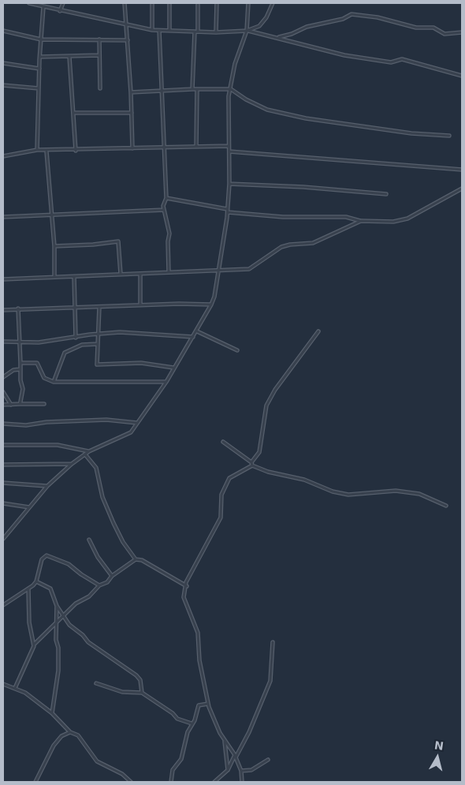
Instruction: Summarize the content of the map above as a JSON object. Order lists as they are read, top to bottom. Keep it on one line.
{"north":"top"}
